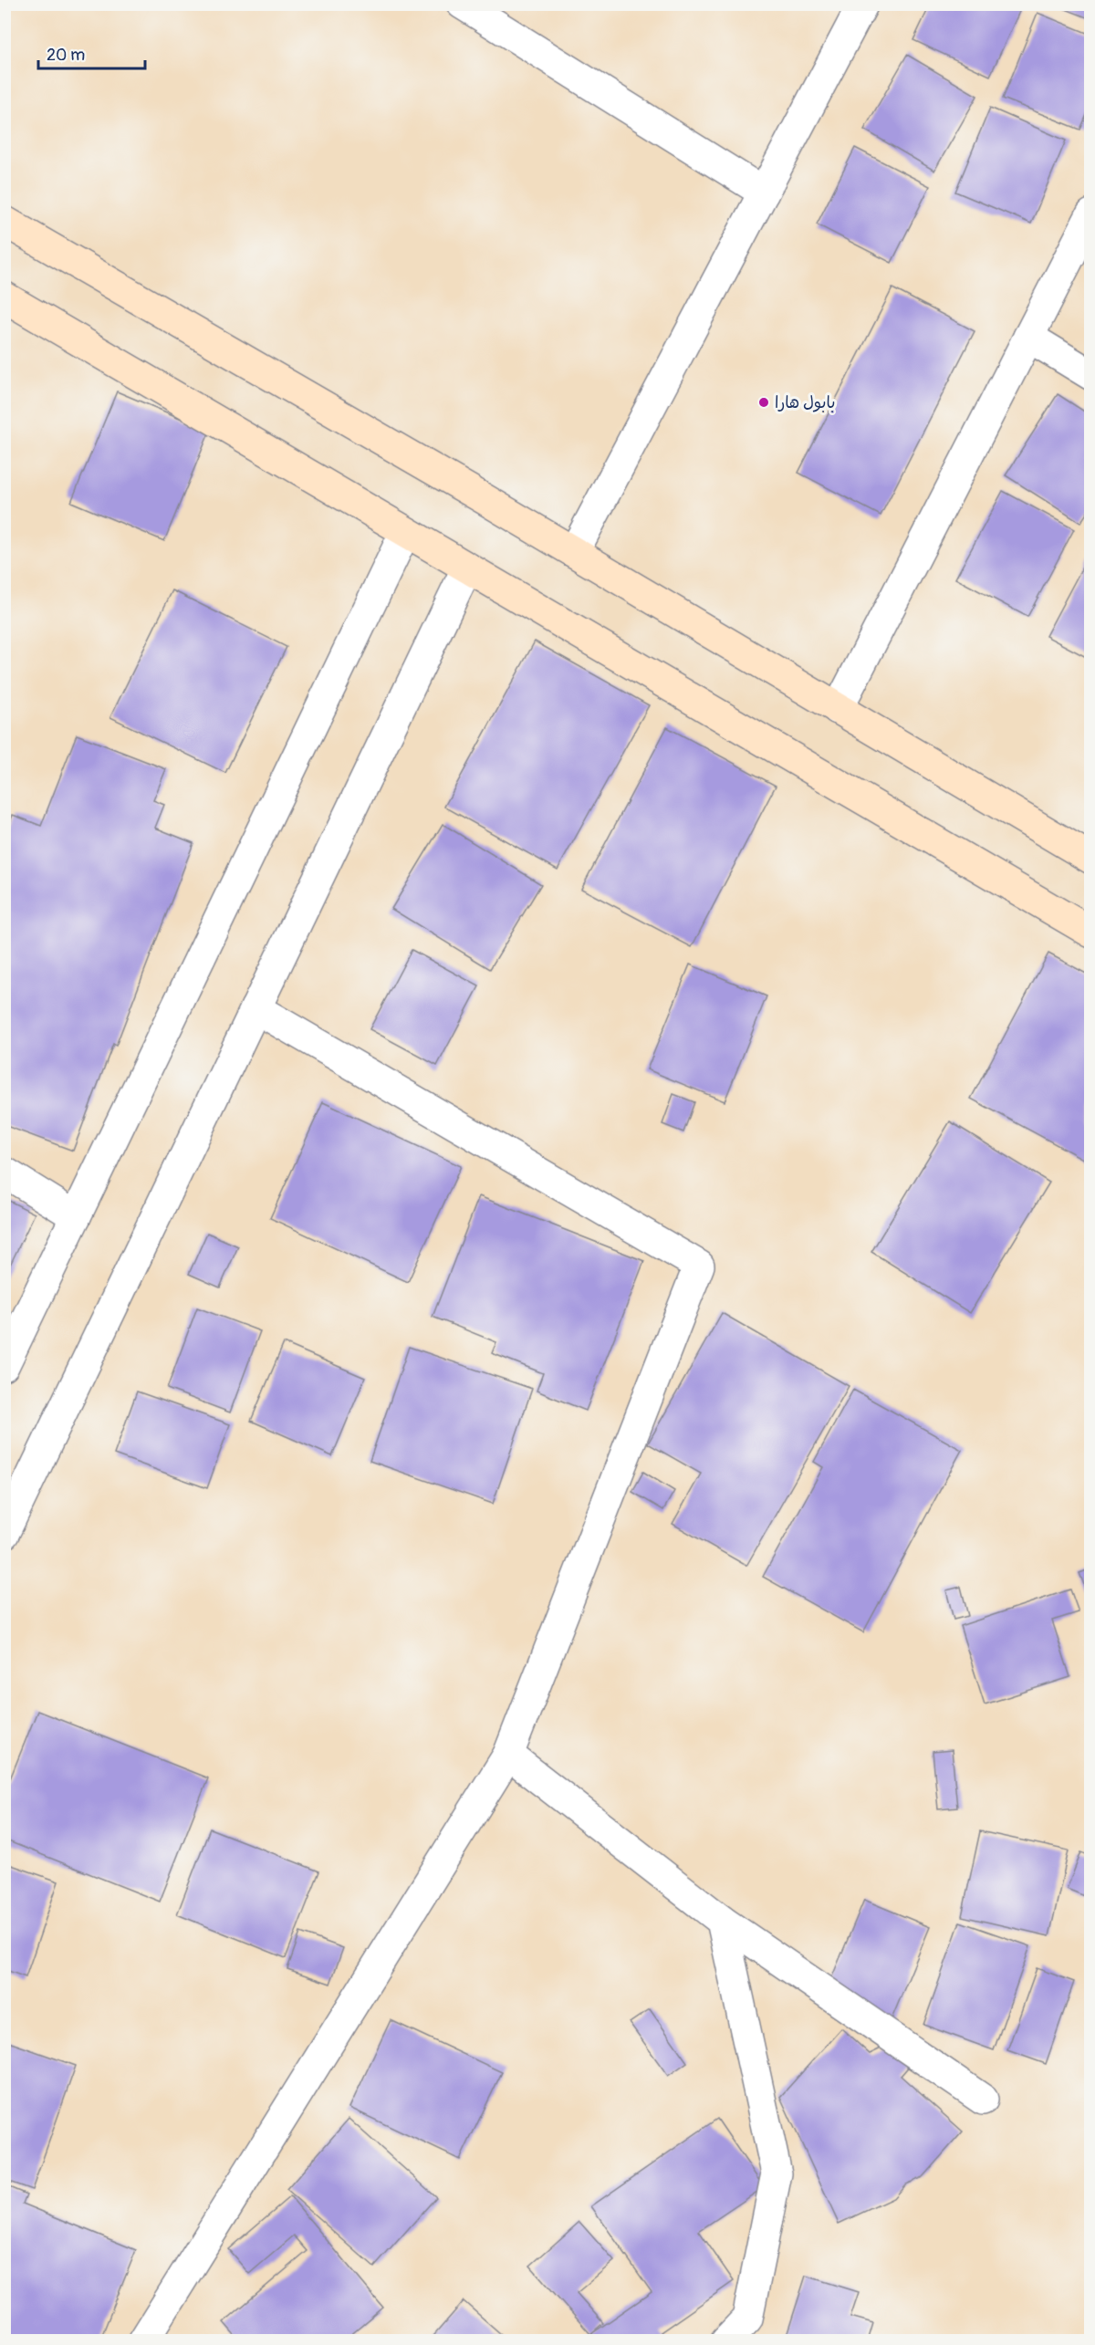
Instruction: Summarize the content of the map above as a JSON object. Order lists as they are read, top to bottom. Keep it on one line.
{"places":["بابول هارا"],"scale_bar":"20 m"}
